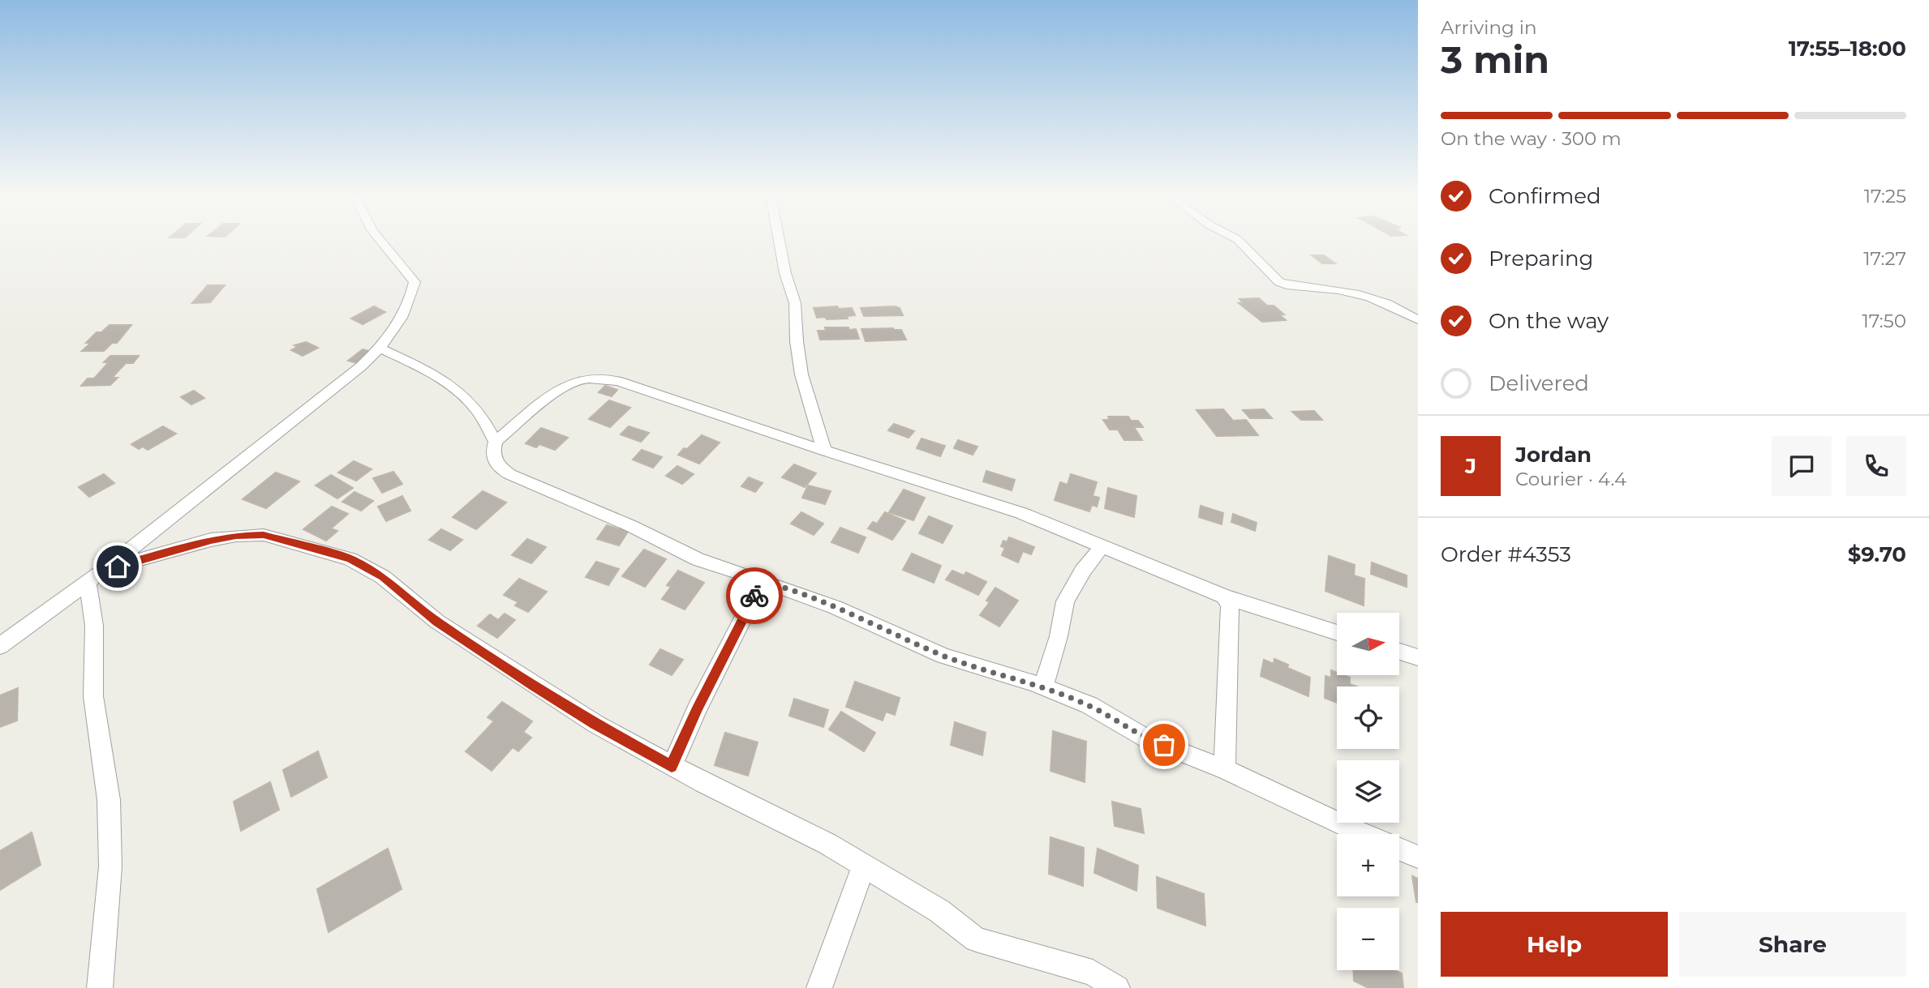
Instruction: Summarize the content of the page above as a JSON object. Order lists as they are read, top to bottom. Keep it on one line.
{"north":"right","page":{"heading":["3 min","Arriving in","17:55–18:00"],"panel":["Jordan","Courier · 4.4","Order #4353","$9.70"],"bar":"On the way · 300 m","list":[["Confirmed","17:25"],["Preparing","17:27"],["On the way","17:50"],"Delivered"],"round":"J","map_buttons":["+","−"],"buttons":["Help","Share"]}}
